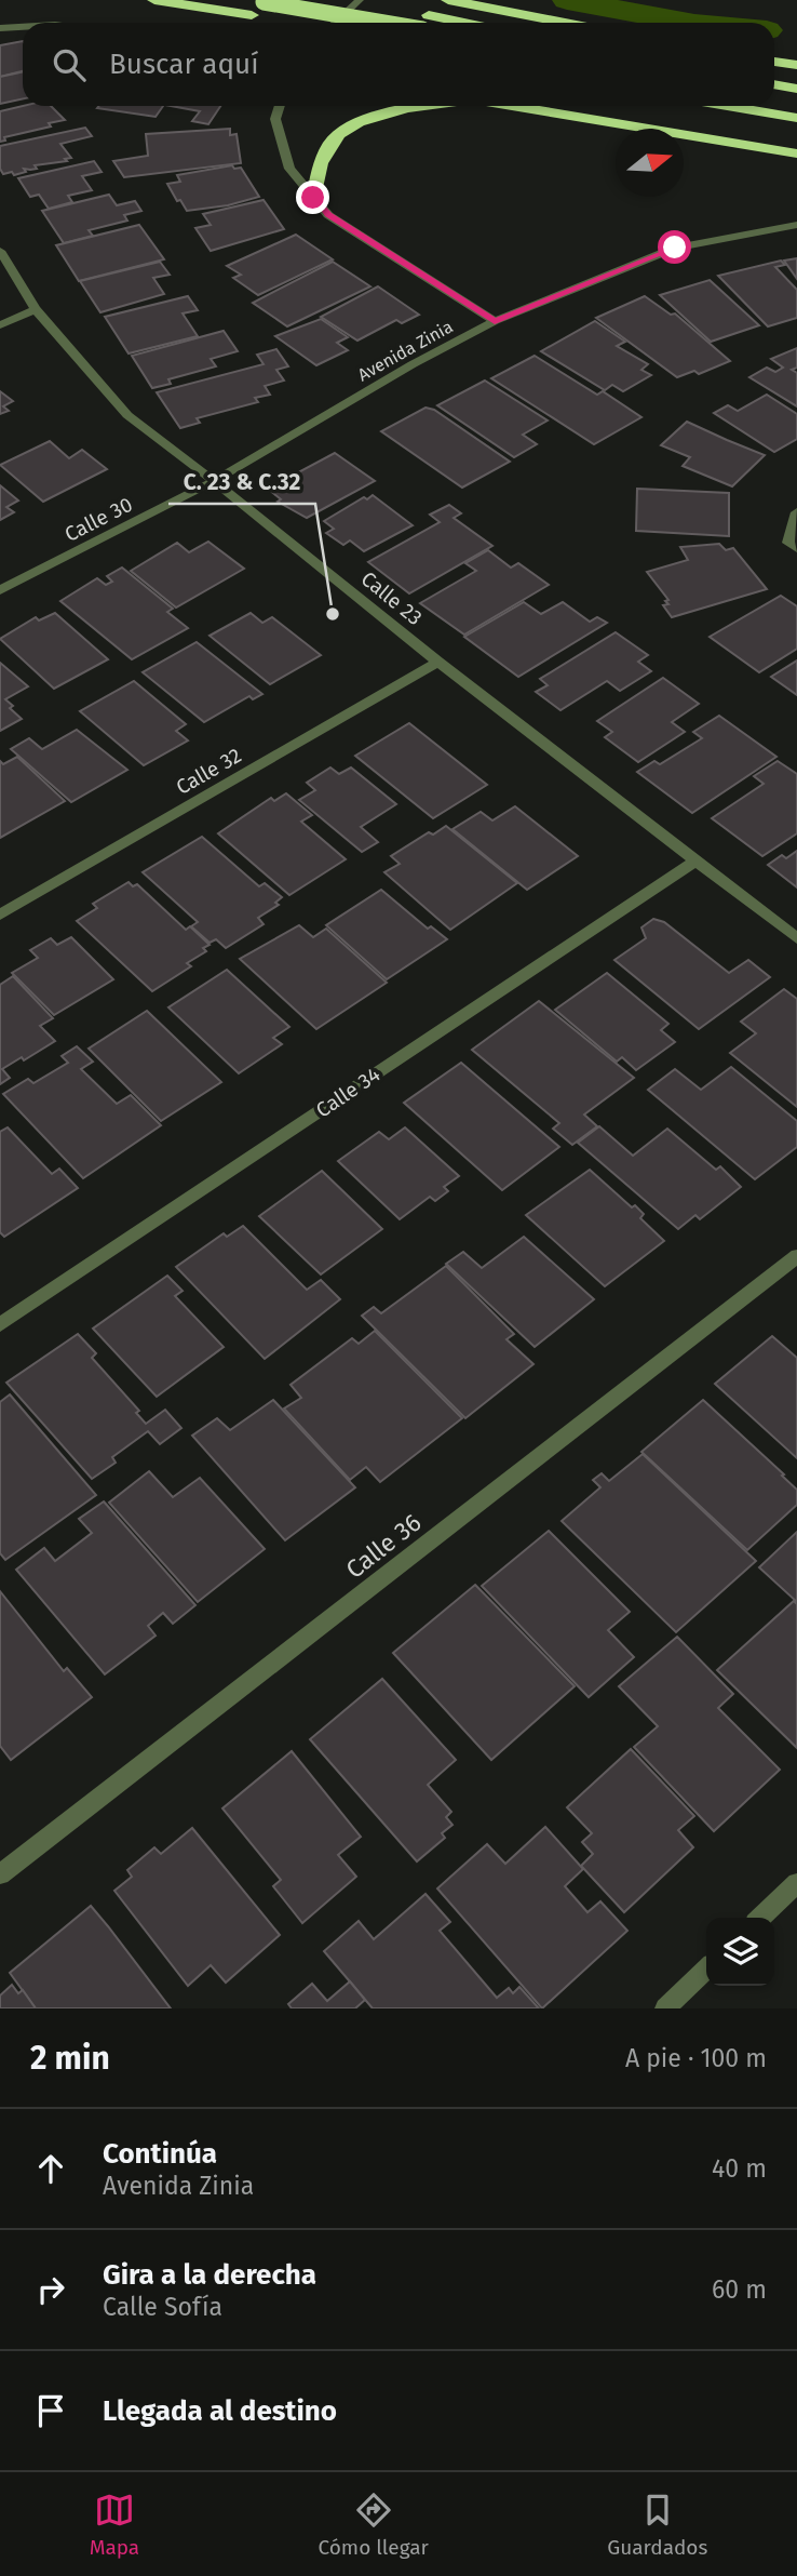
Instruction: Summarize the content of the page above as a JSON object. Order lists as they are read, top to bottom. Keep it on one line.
{"streets":{"street":["Avenida Zinia","Calle 30","Calle 23","Calle 32","Calle 34","Calle 36"]},"crossings":[["Avenida Zinia","Calle 30"],["Avenida Zinia","Calle 23"],["Calle 30","Calle 23"],["Calle 23","Calle 32"],["Calle 23","Calle 34"]],"places":["C. 23 & C.32"],"north":"right","page":{"search":"Buscar aquí","heading":["2 min","A pie · 100 m"],"list":[["Continúa","Avenida Zinia","40 m"],["Gira a la derecha","Calle Sofía","60 m"],"Llegada al destino"],"nav":["Mapa","Cómo llegar","Guardados"]}}
